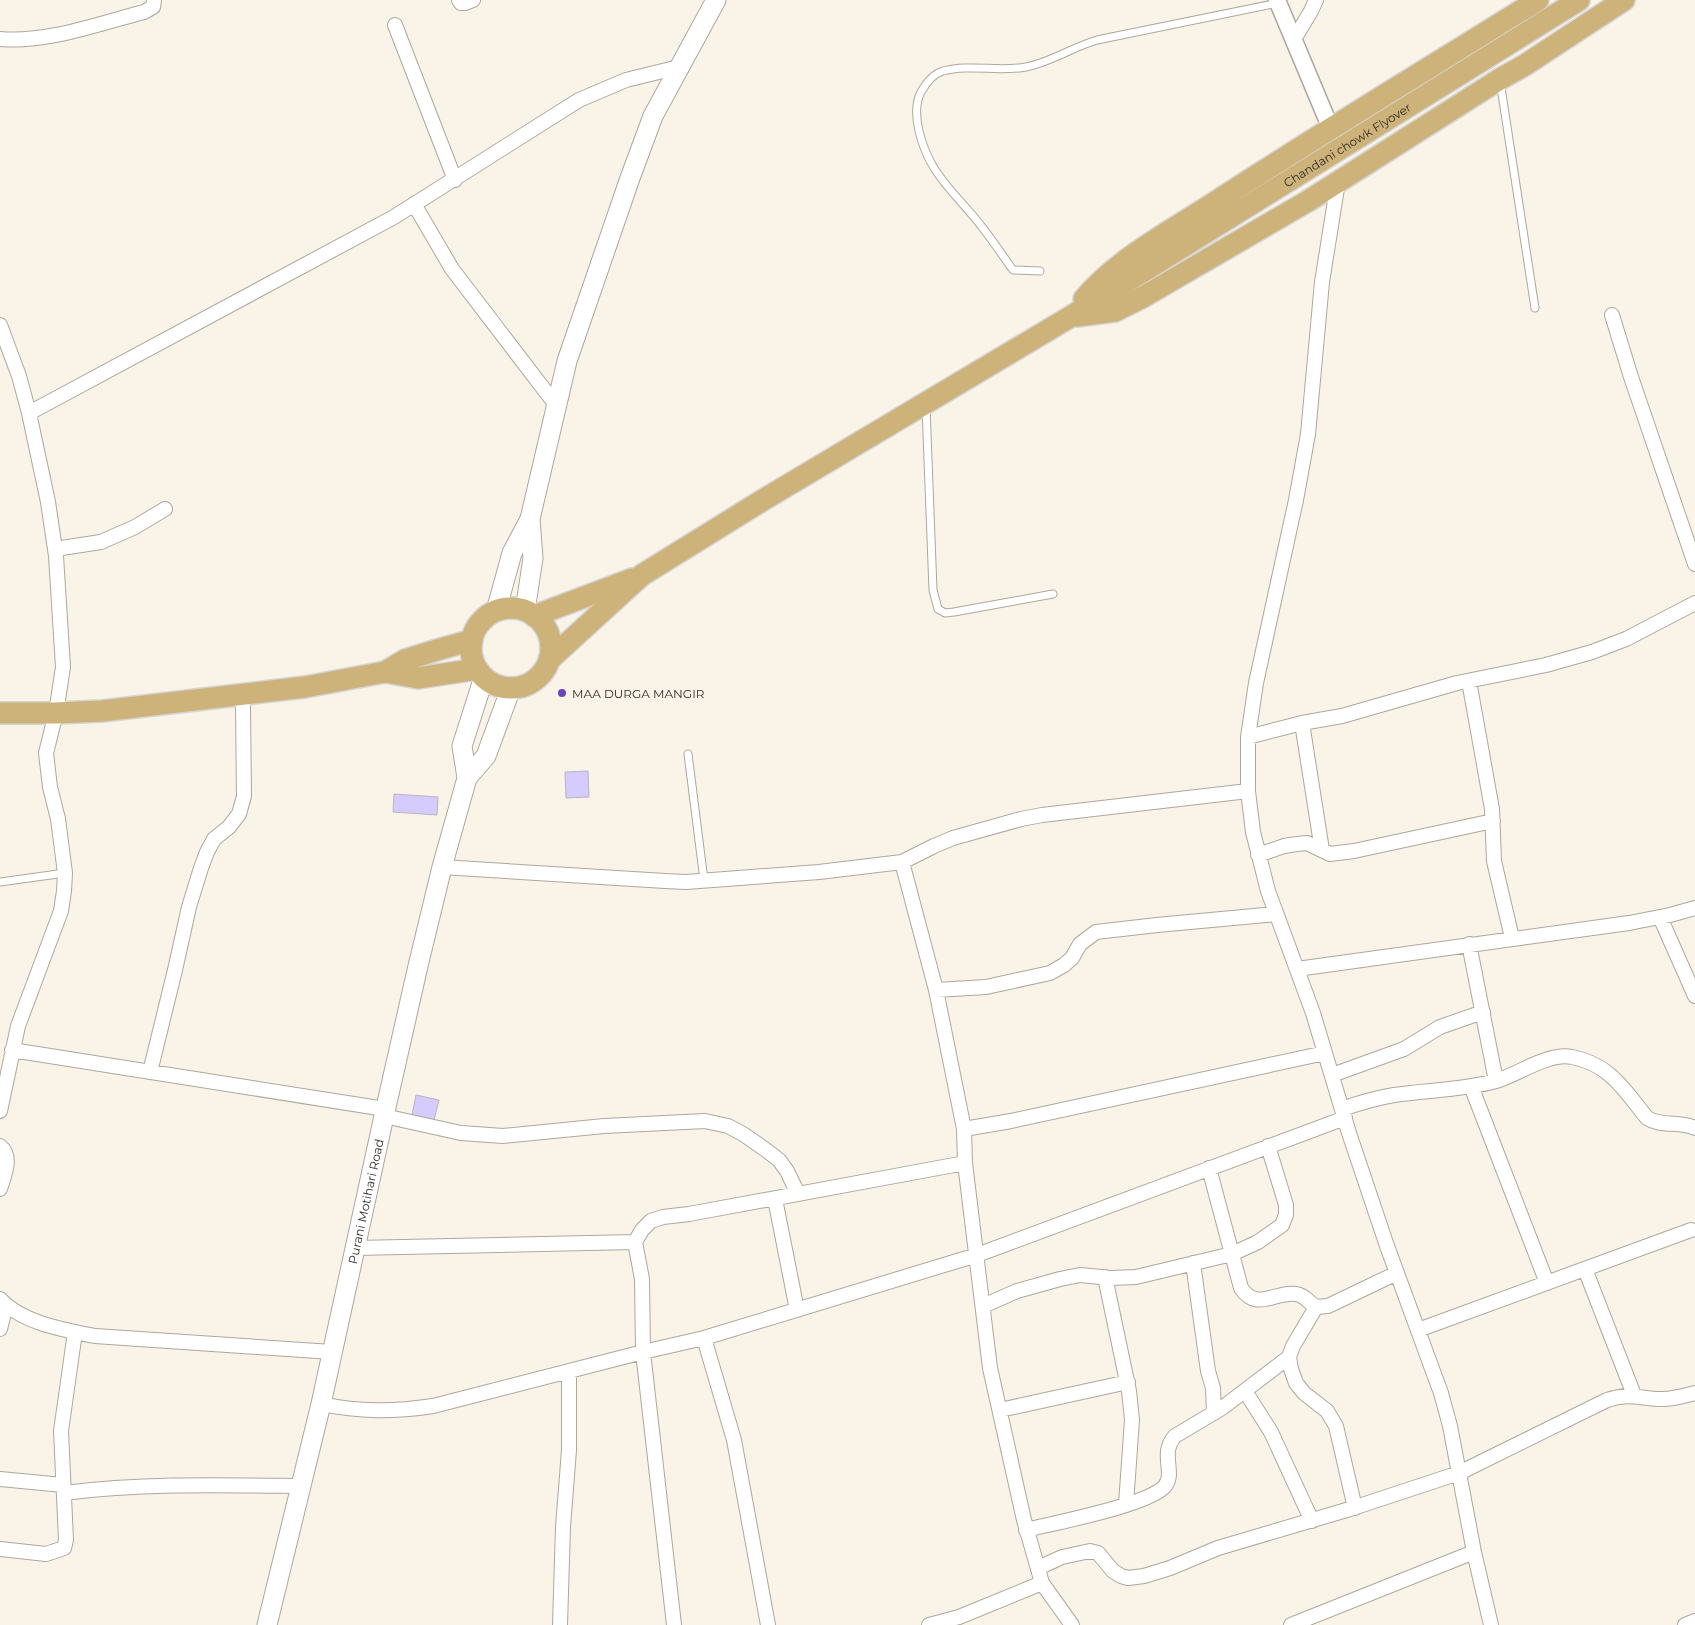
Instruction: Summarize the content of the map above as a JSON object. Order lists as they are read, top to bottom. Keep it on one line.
{"streets":{"main road":["Chandani chowk Flyover","Purani Motihari Road"]},"places":["MAA DURGA MANGIR"]}
